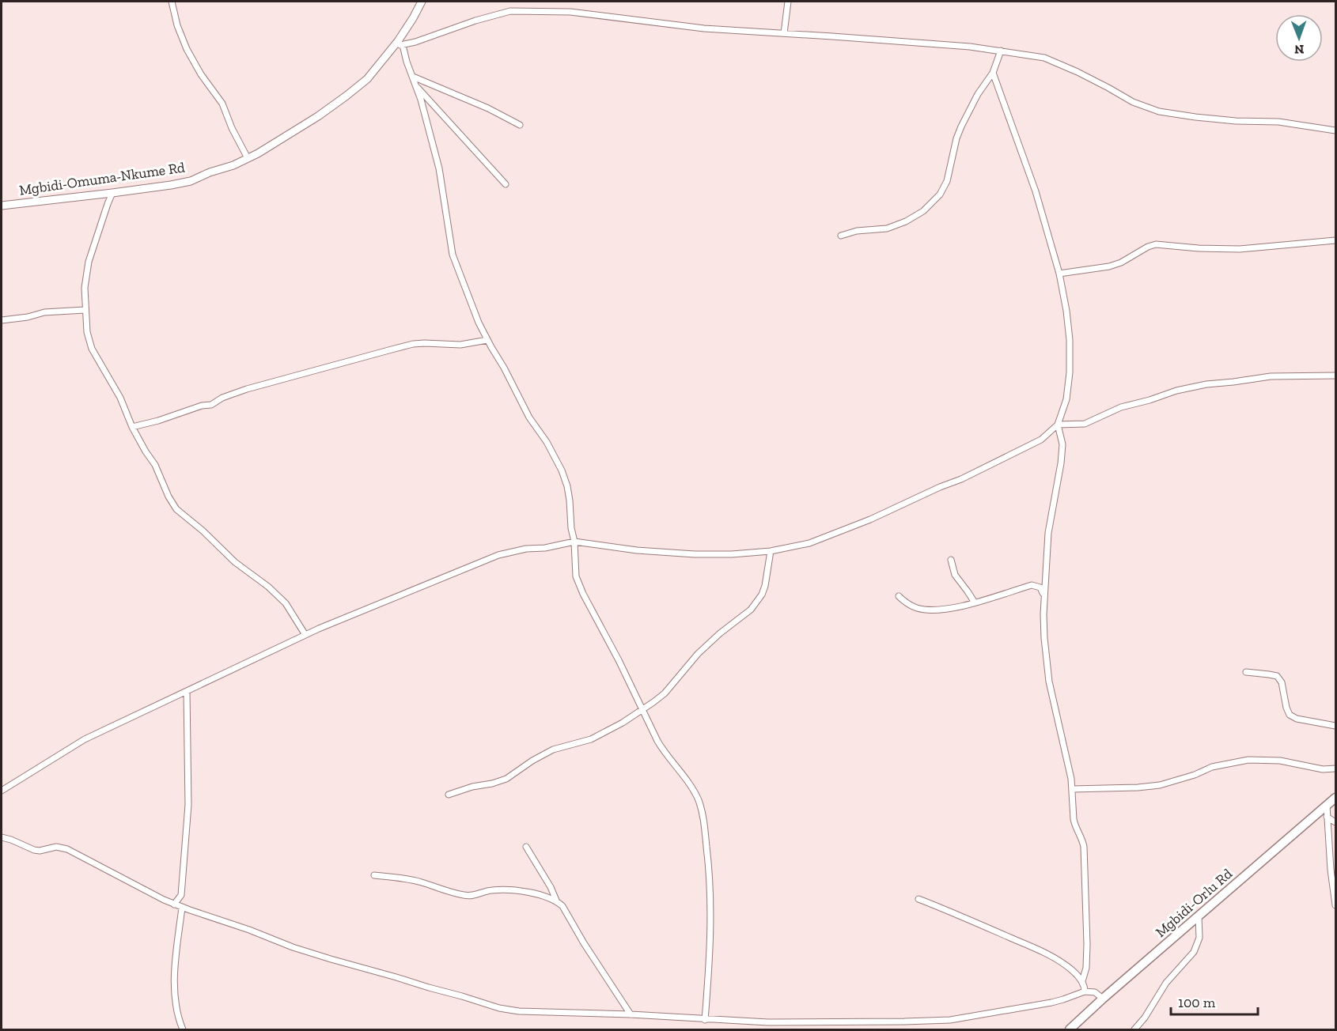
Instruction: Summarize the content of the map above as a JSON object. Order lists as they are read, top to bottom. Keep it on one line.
{"streets":{"main road":["Mgbidi-Orlu Rd"],"street":["Mgbidi-Omuma-Nkume Rd"]},"scale_bar":"100 m","north":"bottom"}
